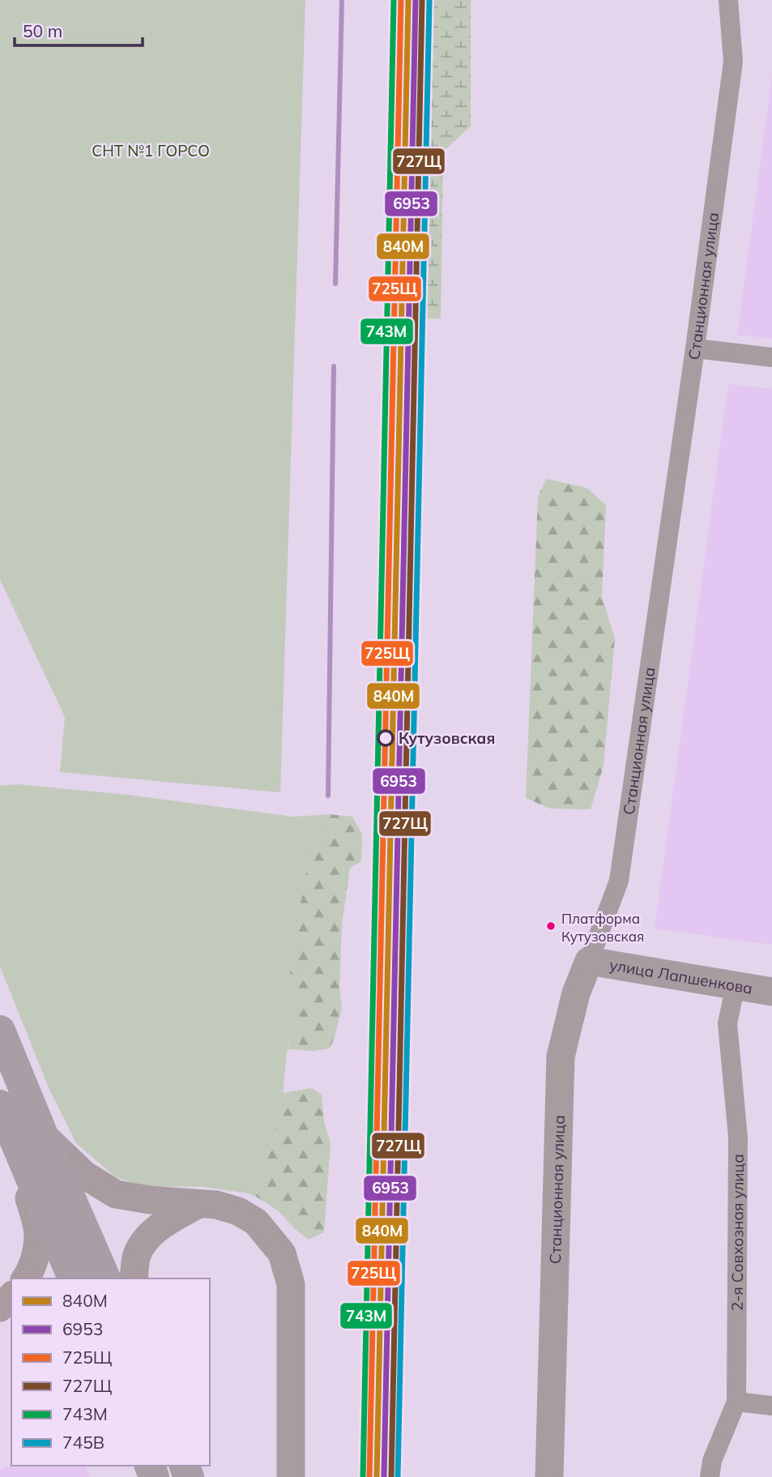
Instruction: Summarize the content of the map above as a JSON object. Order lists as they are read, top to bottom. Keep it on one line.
{"streets":{"street":["Станционная улица","улица Лапшенкова","2-я Совхозная улица"]},"crossings":[["Станционная улица","улица Лапшенкова"],["улица Лапшенкова","2-я Совхозная улица"]],"parks":["СНТ №1 ГОРСО"],"places":["Кутузовская","Платформа Кутузовская"],"lines":["transit line 840М","transit line 6953","transit line 725Щ","transit line 727Щ","transit line 743М","transit line 745В"],"legend":["840М","6953","725Щ","727Щ","743М","745В"],"scale_bar":"50 m"}
